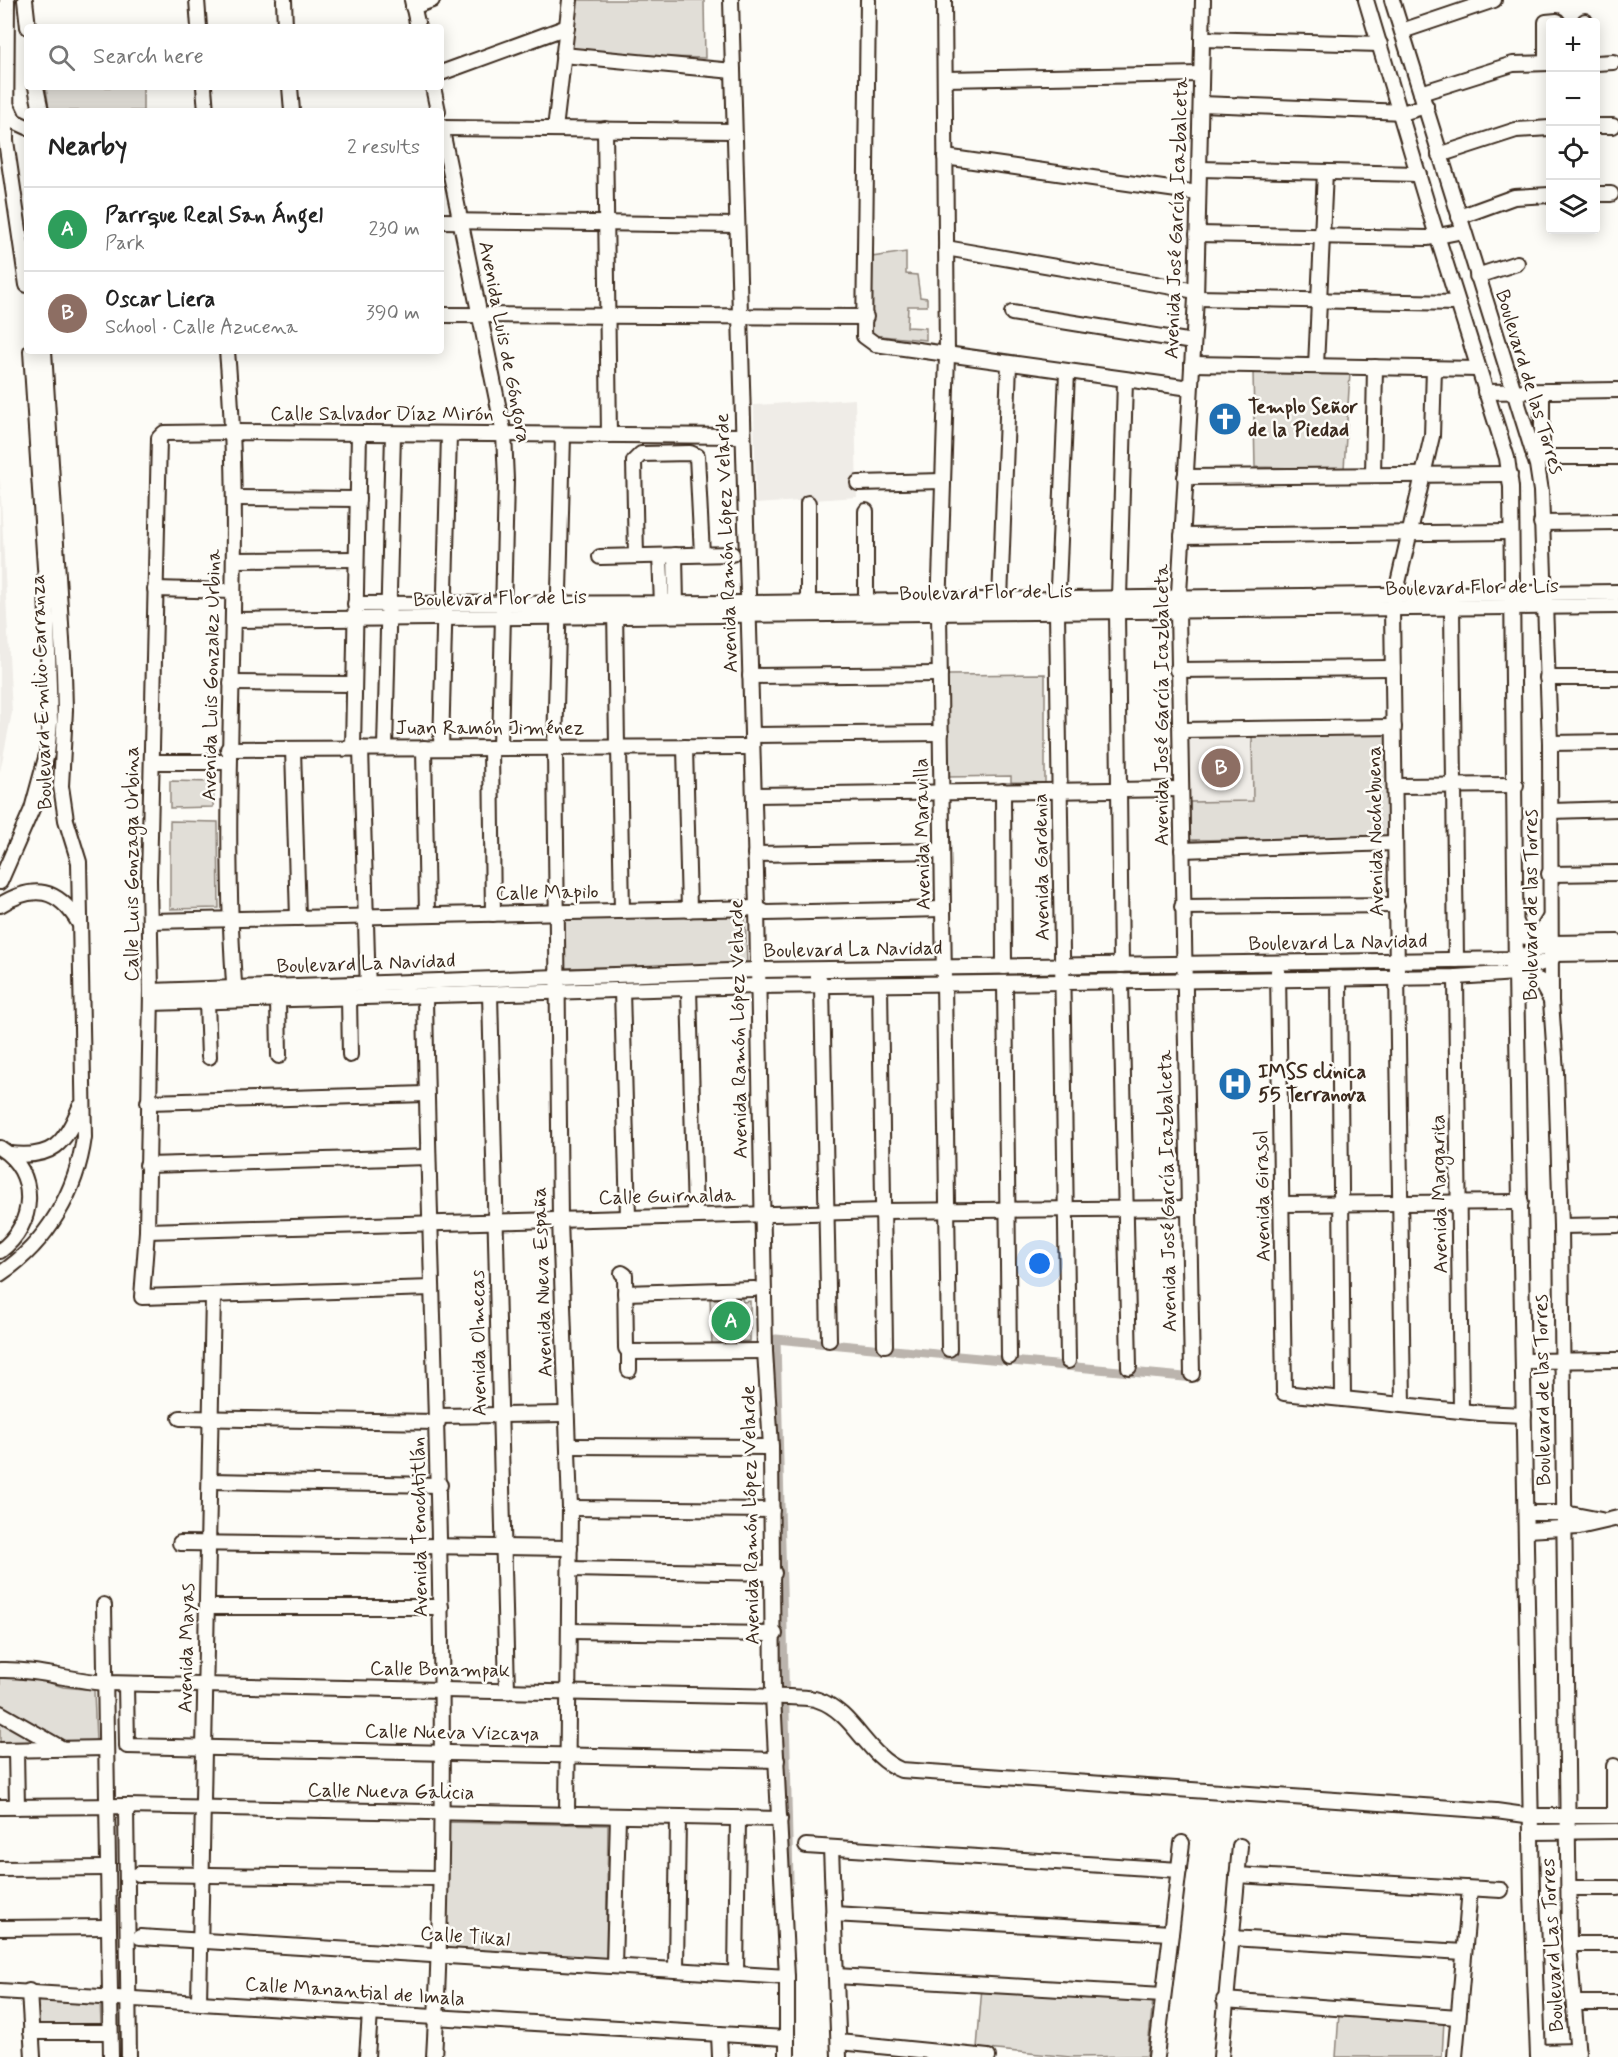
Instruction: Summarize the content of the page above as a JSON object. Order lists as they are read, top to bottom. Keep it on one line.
{"streets":{"street":["Avenida José García Icazbalceta","Avenida Luis de Góngora","Boulevard de las Torres","Calle Salvador Díaz Mirón","Avenida Ramón López Velarde","Boulevard Flor de Lis","Avenida Luis Gonzalez Urbina","Boulevard Emilio Carranza","Juan Ramón Jiménez","Avenida Nochebuena","Avenida Maravilla","Calle Luis Gonzaga Urbina","Avenida Gardenia","Calle Mapilo","Boulevard La Navidad","Avenida Margarita","Avenida Girasol","Calle Guirnalda","Avenida Nueva España","Avenida Olmecas","Avenida Tenochtitlán","Avenida Mayas","Calle Bonampak","Calle Nueva Vizcaya","Calle Nueva Galicia","Calle Tikal","Boulevard Las Torres","Calle Manantial de Imala"]},"crossings":[["Avenida José García Icazbalceta","Boulevard Flor de Lis"],["Avenida José García Icazbalceta","Boulevard La Navidad"],["Avenida José García Icazbalceta","Calle Guirnalda"],["Avenida Luis de Góngora","Calle Salvador Díaz Mirón"],["Avenida Luis de Góngora","Boulevard Flor de Lis"],["Avenida Luis de Góngora","Juan Ramón Jiménez"],["Boulevard de las Torres","Boulevard Flor de Lis"],["Boulevard de las Torres","Boulevard La Navidad"],["Boulevard de las Torres","Calle Bonampak"],["Boulevard de las Torres","Boulevard Las Torres"],["Calle Salvador Díaz Mirón","Avenida Ramón López Velarde"],["Calle Salvador Díaz Mirón","Avenida Luis Gonzalez Urbina"],["Calle Salvador Díaz Mirón","Calle Luis Gonzaga Urbina"],["Calle Salvador Díaz Mirón","Avenida Nueva España"],["Avenida Ramón López Velarde","Boulevard Flor de Lis"],["Avenida Ramón López Velarde","Juan Ramón Jiménez"],["Avenida Ramón López Velarde","Calle Mapilo"],["Avenida Ramón López Velarde","Boulevard La Navidad"],["Avenida Ramón López Velarde","Calle Guirnalda"],["Avenida Ramón López Velarde","Calle Bonampak"],["Avenida Ramón López Velarde","Calle Nueva Vizcaya"],["Avenida Ramón López Velarde","Calle Nueva Galicia"],["Avenida Ramón López Velarde","Calle Tikal"],["Avenida Ramón López Velarde","Calle Manantial de Imala"],["Boulevard Flor de Lis","Avenida Luis Gonzalez Urbina"],["Boulevard Flor de Lis","Avenida Nochebuena"],["Boulevard Flor de Lis","Avenida Maravilla"],["Boulevard Flor de Lis","Avenida Gardenia"],["Boulevard Flor de Lis","Avenida Nueva España"],["Avenida Luis Gonzalez Urbina","Juan Ramón Jiménez"],["Avenida Luis Gonzalez Urbina","Calle Mapilo"],["Avenida Luis Gonzalez Urbina","Boulevard La Navidad"],["Juan Ramón Jiménez","Avenida Maravilla"],["Juan Ramón Jiménez","Calle Luis Gonzaga Urbina"],["Juan Ramón Jiménez","Avenida Nueva España"],["Avenida Nochebuena","Boulevard La Navidad"],["Avenida Maravilla","Calle Mapilo"],["Avenida Maravilla","Boulevard La Navidad"],["Avenida Maravilla","Calle Guirnalda"],["Calle Luis Gonzaga Urbina","Calle Mapilo"],["Calle Luis Gonzaga Urbina","Boulevard La Navidad"],["Calle Luis Gonzaga Urbina","Calle Guirnalda"],["Calle Luis Gonzaga Urbina","Avenida Mayas"],["Avenida Gardenia","Boulevard La Navidad"],["Avenida Gardenia","Calle Guirnalda"],["Calle Mapilo","Avenida Nueva España"],["Boulevard La Navidad","Avenida Margarita"],["Boulevard La Navidad","Avenida Girasol"],["Boulevard La Navidad","Avenida Nueva España"],["Boulevard La Navidad","Avenida Olmecas"],["Boulevard La Navidad","Avenida Tenochtitlán"],["Calle Guirnalda","Avenida Nueva España"],["Calle Guirnalda","Avenida Olmecas"],["Calle Guirnalda","Avenida Tenochtitlán"],["Avenida Nueva España","Calle Bonampak"],["Avenida Nueva España","Calle Nueva Vizcaya"],["Avenida Nueva España","Calle Nueva Galicia"],["Avenida Olmecas","Calle Bonampak"],["Avenida Tenochtitlán","Calle Bonampak"],["Avenida Tenochtitlán","Calle Nueva Vizcaya"],["Avenida Tenochtitlán","Calle Nueva Galicia"],["Avenida Tenochtitlán","Calle Tikal"],["Avenida Tenochtitlán","Calle Manantial de Imala"],["Avenida Mayas","Calle Bonampak"],["Avenida Mayas","Calle Nueva Vizcaya"],["Avenida Mayas","Calle Nueva Galicia"],["Avenida Mayas","Calle Tikal"],["Avenida Mayas","Calle Manantial de Imala"],["Calle Bonampak","Calle Nueva Vizcaya"]],"places":{"church":["Templo Señor de la Piedad"],"hospital":["IMSS clinica 55 Terranova"]},"page":{"map_buttons":["+","−"],"search":"Search here","heading":["Nearby","2 results"],"list":[{"mark":"A","name":"Parrque Real San Ángel","note":"Park","value":"230 m"},{"mark":"B","name":"Oscar Liera","note":"School · Calle Azucena","value":"390 m"}],"pins":["B","A"]}}
